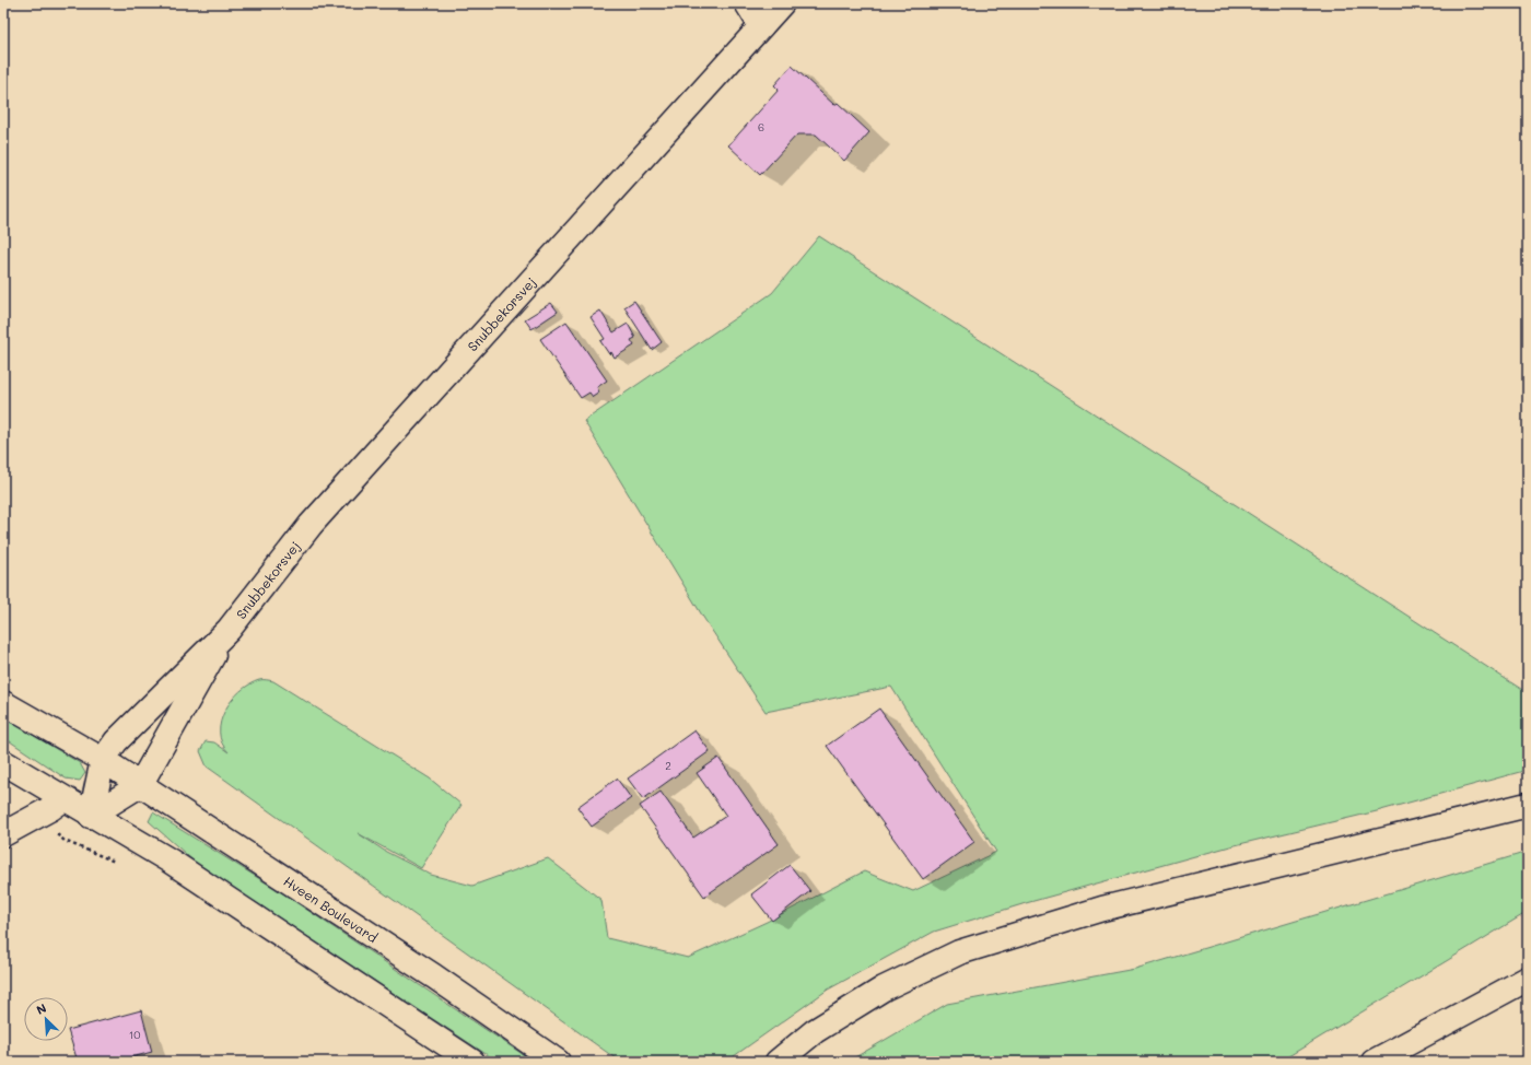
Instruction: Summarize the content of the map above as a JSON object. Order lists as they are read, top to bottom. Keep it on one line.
{"streets":{"main road":["Snubbekorsvej","Hveen Boulevard"]},"crossings":[["Snubbekorsvej","Hveen Boulevard"]],"house_numbers":["6","2","10"],"north":"top left"}
